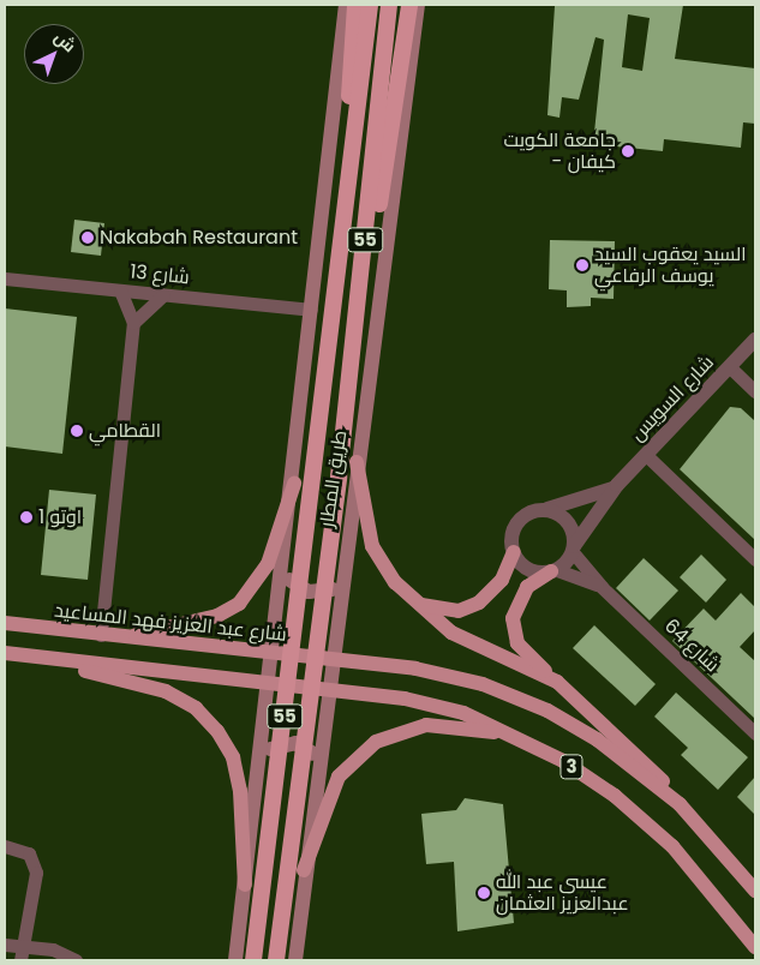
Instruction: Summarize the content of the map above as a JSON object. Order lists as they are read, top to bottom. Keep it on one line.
{"streets":{"highway":["55","طريق المطار"],"main road":["شارع عبد العزيز فهد المساعيد","3"],"street":["شارع 13","شارع السويس","شارع 64"]},"crossings":[["شارع 13","طريق المطار"],["شارع السويس","شارع 64"],["طريق المطار","شارع عبد العزيز فهد المساعيد"],["طريق المطار","3"],["شارع عبد العزيز فهد المساعيد","3"]],"places":["جامعة الكويت - كيفان","Nakabah Restaurant","السيد يعقوب السيد يوسف الرفاعي","القطامي","اوتو 1","عيسى عبد الله عبدالعزيز العثمان"],"north":"top right"}
